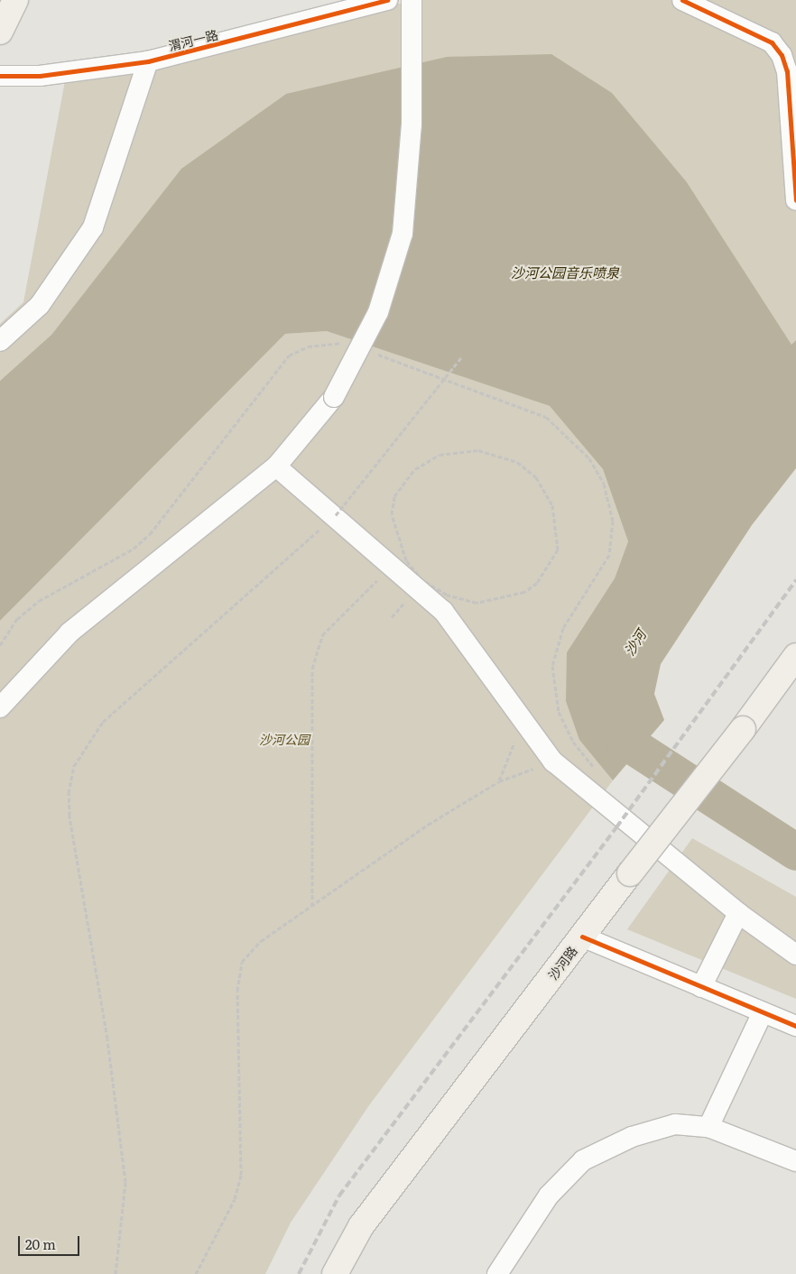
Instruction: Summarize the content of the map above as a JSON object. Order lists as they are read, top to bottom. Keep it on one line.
{"streets":{"main road":["沙河路"],"street":["渭河一路"]},"water":["沙河公园音乐喷泉","沙河"],"parks":["沙河公园"],"scale_bar":"20 m"}
